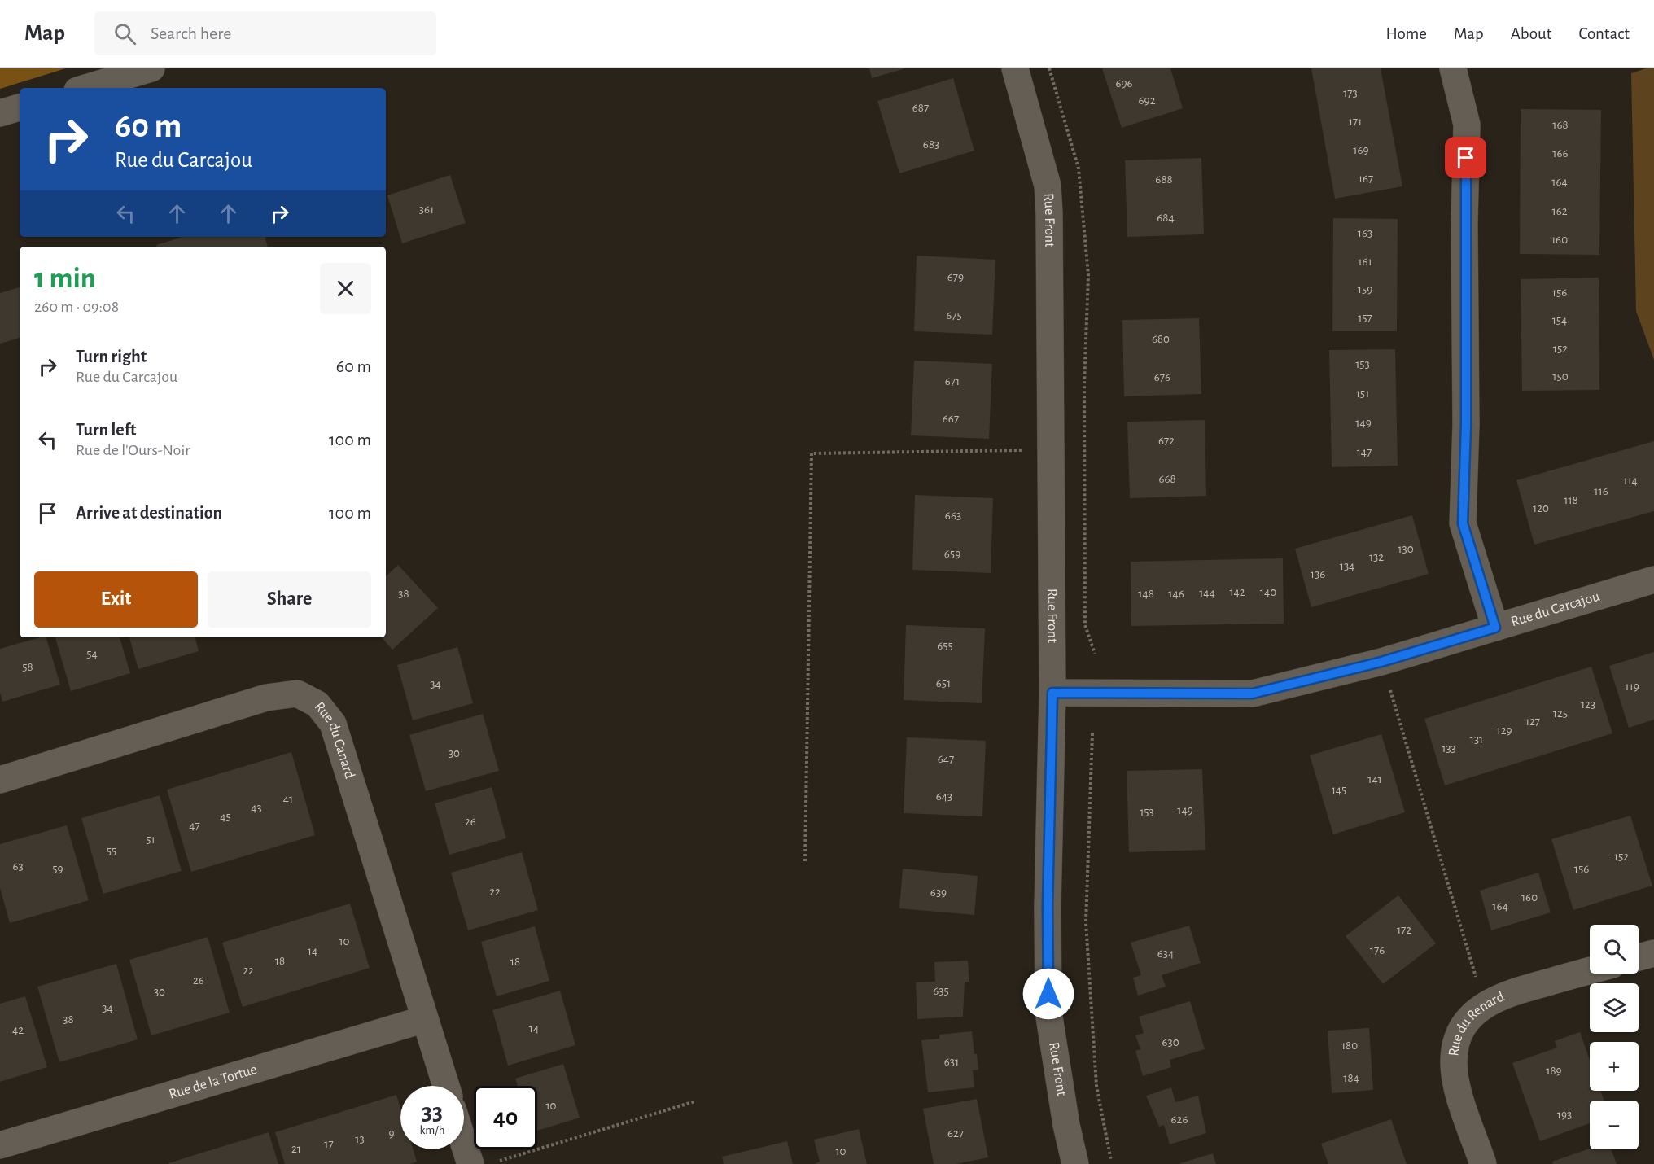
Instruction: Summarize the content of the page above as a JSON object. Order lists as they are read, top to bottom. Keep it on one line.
{"streets":{"street":["Rue Front","Rue du Carcajou","Rue du Canard","Rue du Renard","Rue de la Tortue"]},"crossings":[["Rue Front","Rue du Carcajou"],["Rue du Canard","Rue de la Tortue"]],"house_numbers":["696","173","692","687","171","168","683","169","166","167","688","164","361","162","684","163","160","161","679","159","156","675","157","154","680","152","153","150","676","671","151","667","149","672","147","668","114","116","118","120","663","130","659","132","134","136","142","140","144","38","148","146","655","54","58","651","34","119","123","125","127","129","131","133","30","647","141","145","643","41","43","149","153","45","26","47","51","55","152","63","59","156","22","639","160","164","172","10","176","14","634","18","18","22","26","635","30","34","38","14","42","630","180","631","189","184","10","193","626","9","627","13","17","21","10"],"page":{"header":"Map","search":"Search here","nav":["Home","Map","About","Contact"],"turn":["60 m","Rue du Carcajou"],"heading":["1 min","260 m · 09:08"],"list":[{"name":"Turn right","note":"Rue du Carcajou","value":"60 m"},{"name":"Turn left","note":"Rue de l'Ours-Noir","value":"100 m"},{"name":"Arrive at destination","value":"100 m"}],"buttons":["Exit","Share"],"map_buttons":["+","−"],"speed":"33 km/h","limit":"40"}}
